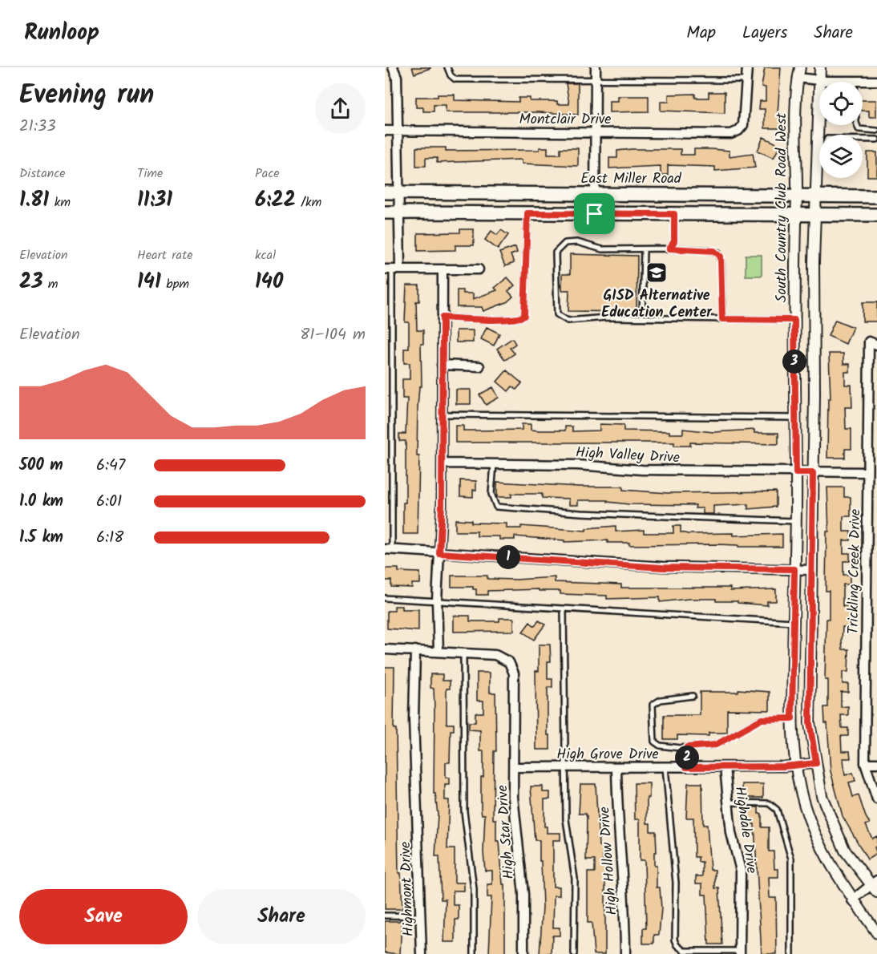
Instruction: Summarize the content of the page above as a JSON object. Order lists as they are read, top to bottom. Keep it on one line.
{"streets":{"main road":["East Miller Road"],"street":["Montclair Drive","South Country Club Road West","High Valley Drive","Trickling Creek Drive","High Grove Drive","Highdale Drive","High Star Drive","High Hollow Drive","Highmont Drive"]},"crossings":[["East Miller Road","South Country Club Road West"],["South Country Club Road West","High Valley Drive"],["South Country Club Road West","High Grove Drive"],["High Valley Drive","Trickling Creek Drive"],["High Grove Drive","Highdale Drive"],["High Grove Drive","High Star Drive"],["High Grove Drive","High Hollow Drive"]],"places":{"school or university":["GISD Alternative Education Center"]},"page":{"header":"Runloop","nav":["Map","Layers","Share"],"heading":["Evening run","21:33"],"stats":[["Distance","1.81 km"],["Time","11:31"],["Pace","6:22 /km"],["Elevation","23 m"],["Heart rate","141 bpm"],["kcal","140"]],"chart":["Elevation","81–104 m"],"pins":["3","1","2"],"list":[{"name":"500 m","note":"6:47"},{"name":"1.0 km","note":"6:01"},{"name":"1.5 km","note":"6:18"}],"buttons":["Save","Share"]}}
